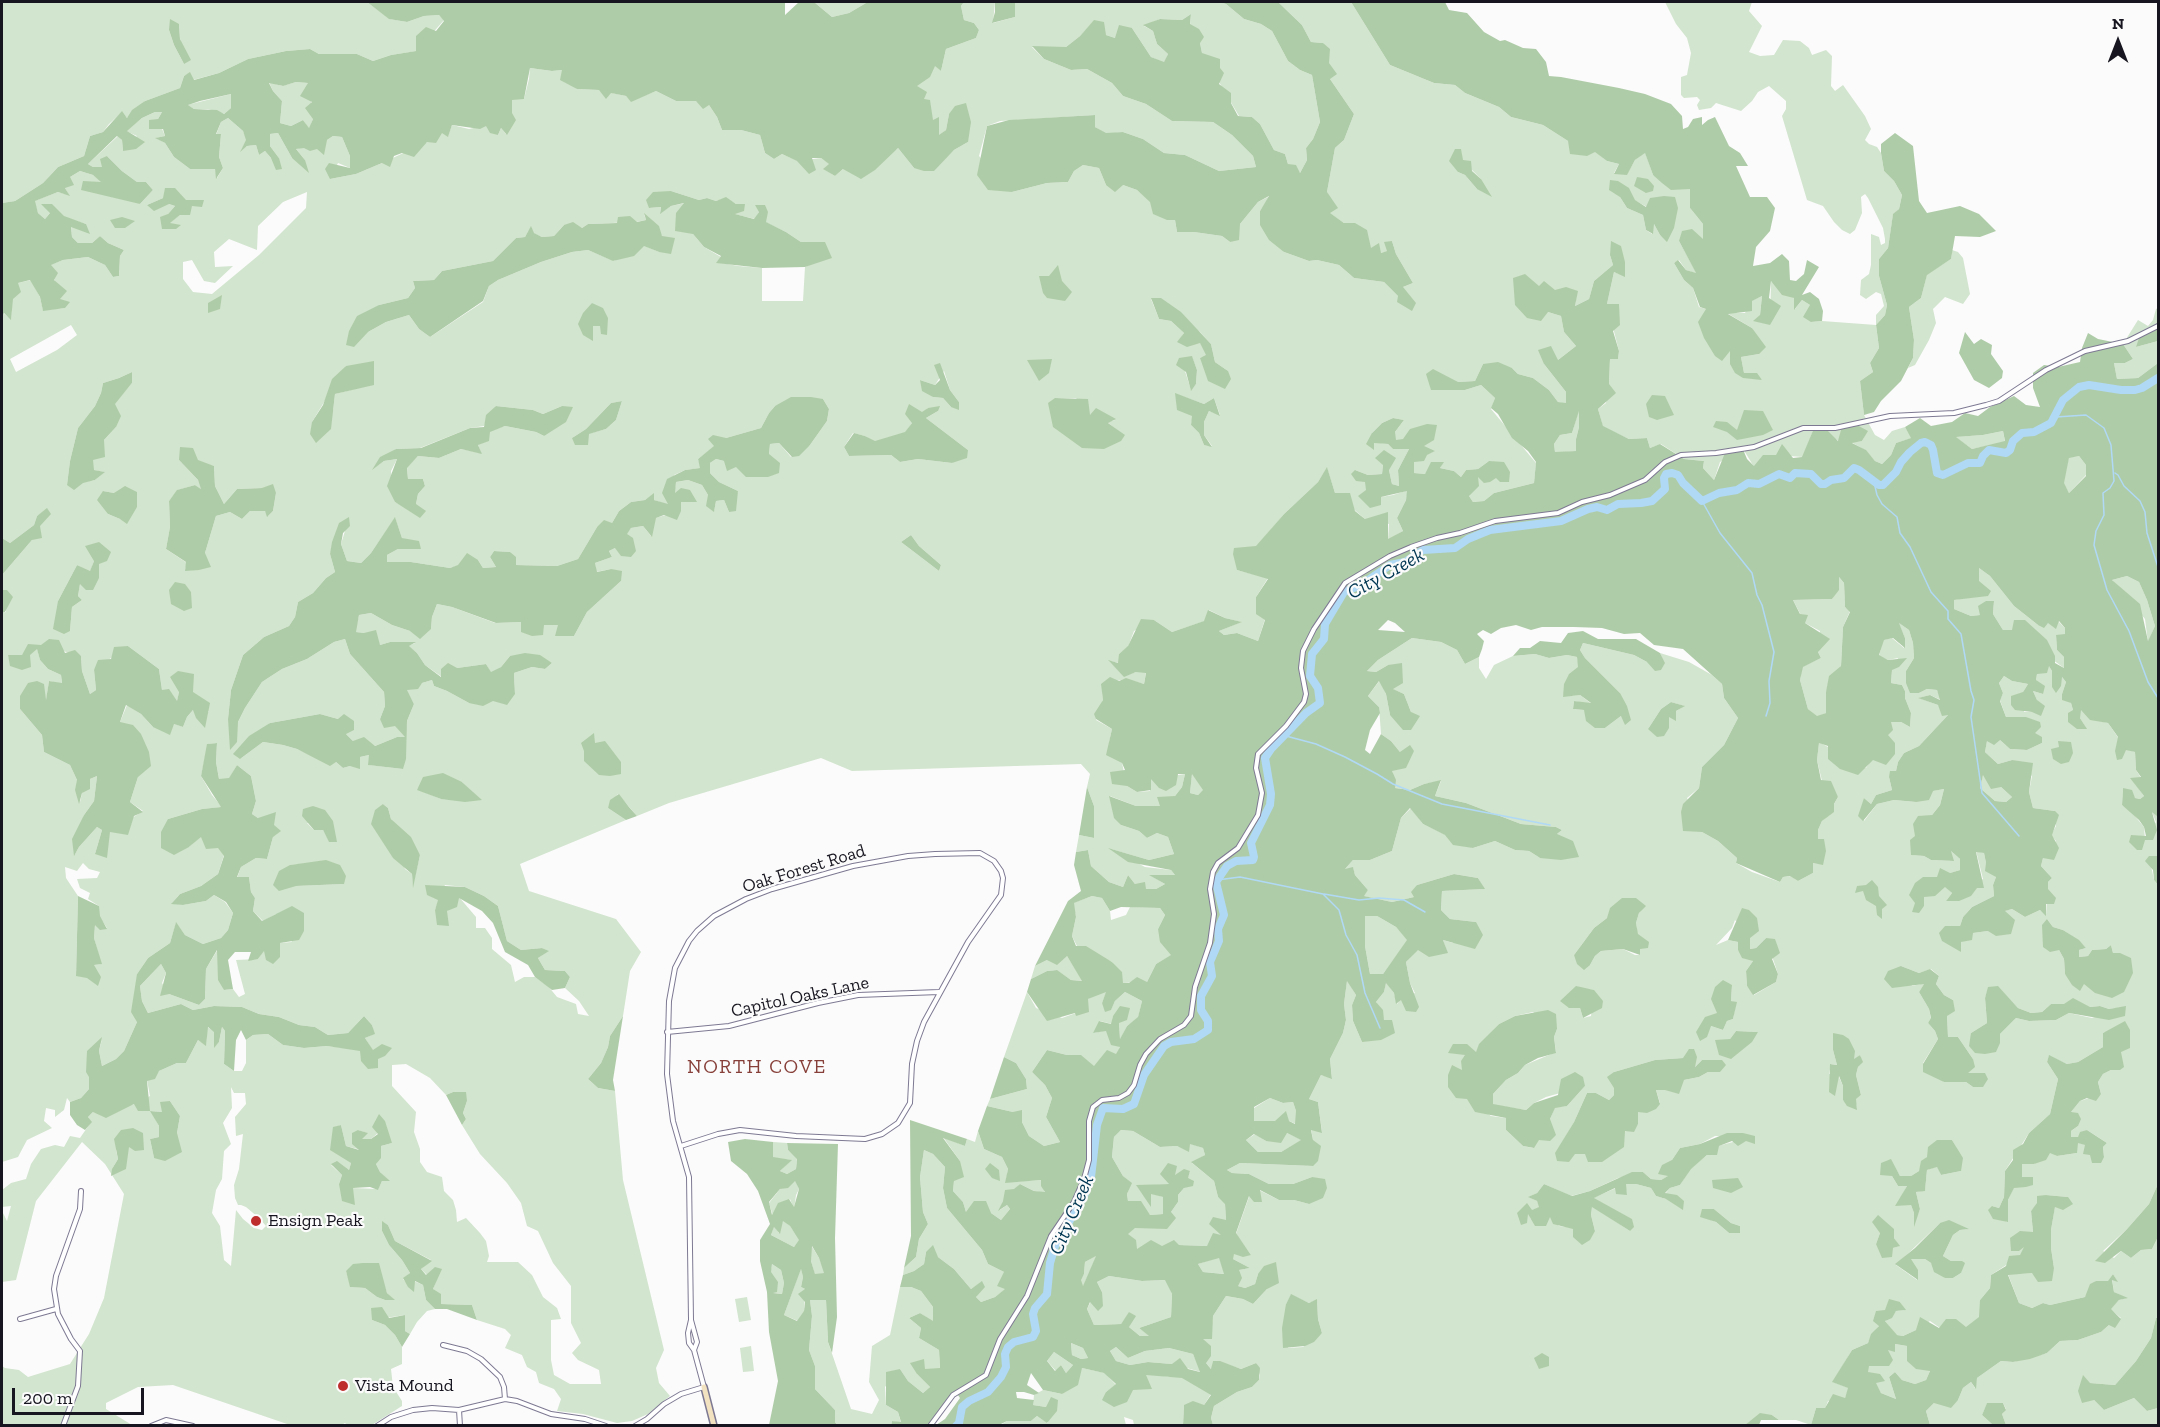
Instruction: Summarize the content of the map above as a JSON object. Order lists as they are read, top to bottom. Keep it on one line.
{"streets":{"street":["Oak Forest Road","Capitol Oaks Lane"]},"crossings":[["Oak Forest Road","Capitol Oaks Lane"]],"districts":["NORTH COVE"],"water":["City Creek"],"places":["Ensign Peak","Vista Mound"],"scale_bar":"200 m","north":"top"}
